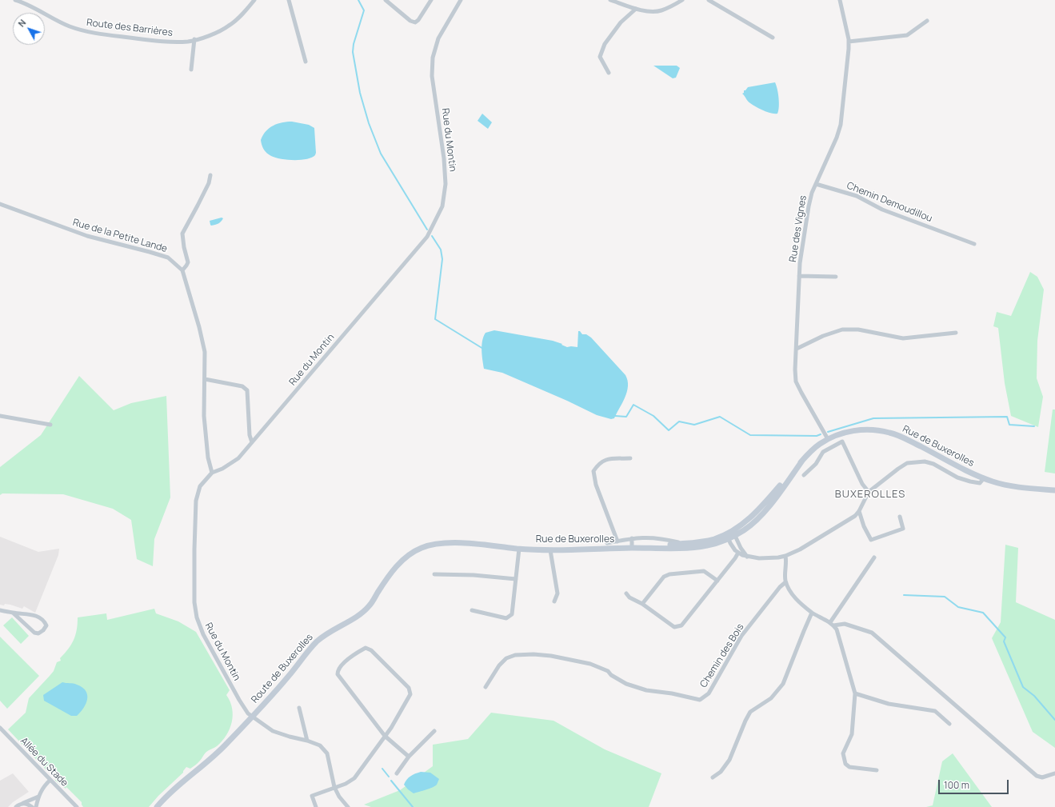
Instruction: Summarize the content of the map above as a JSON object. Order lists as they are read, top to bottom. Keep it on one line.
{"streets":{"street":["Route des Barrières","Rue du Montin","Chemin Demoudillou","Rue des Vignes","Rue de la Petite Lande","Rue de Buxerolles","Chemin des Bois","Route de Buxerolles","Allée du Stade"]},"crossings":[["Rue du Montin","Route de Buxerolles"],["Chemin Demoudillou","Rue des Vignes"],["Rue des Vignes","Rue de Buxerolles"],["Rue de Buxerolles","Route de Buxerolles"]],"districts":["BUXEROLLES"],"scale_bar":"100 m","north":"top left"}
